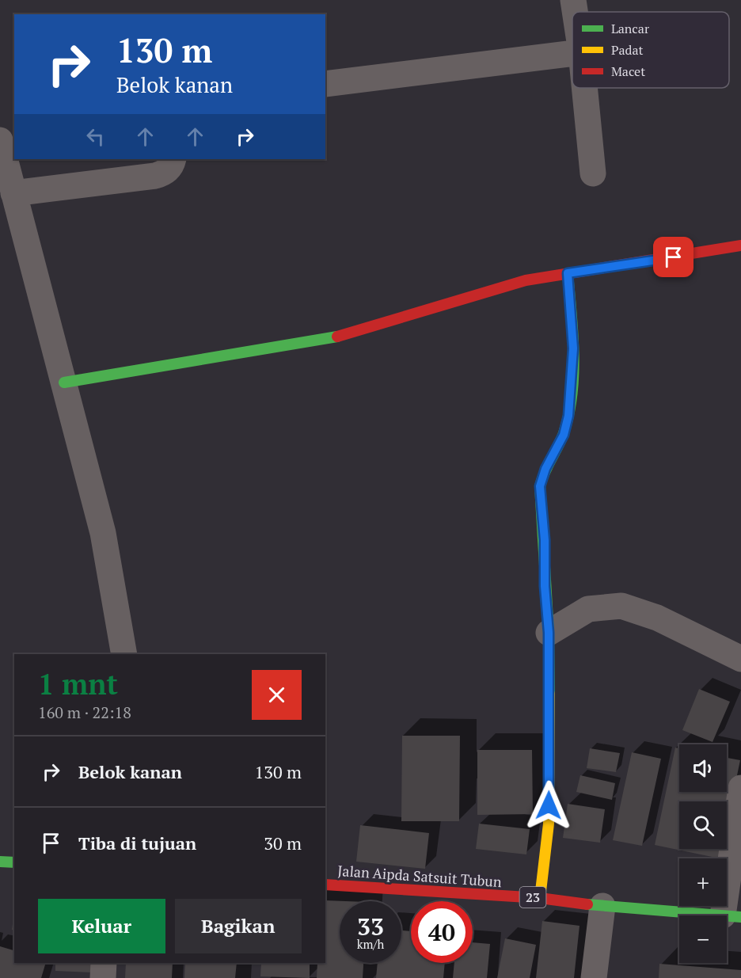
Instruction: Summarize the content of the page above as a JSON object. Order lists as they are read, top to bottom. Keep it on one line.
{"streets":{"main road":["Jalan Aipda Satsuit Tubun","23"]},"legend":["Lancar","Padat","Macet"],"page":{"turn":["130 m","Belok kanan"],"heading":["1 mnt","160 m · 22:18"],"list":[{"name":"Belok kanan","value":"130 m"},{"name":"Tiba di tujuan","value":"30 m"}],"map_buttons":["+","−"],"buttons":["Keluar","Bagikan"],"speed":"33 km/h","limit":"40"}}
